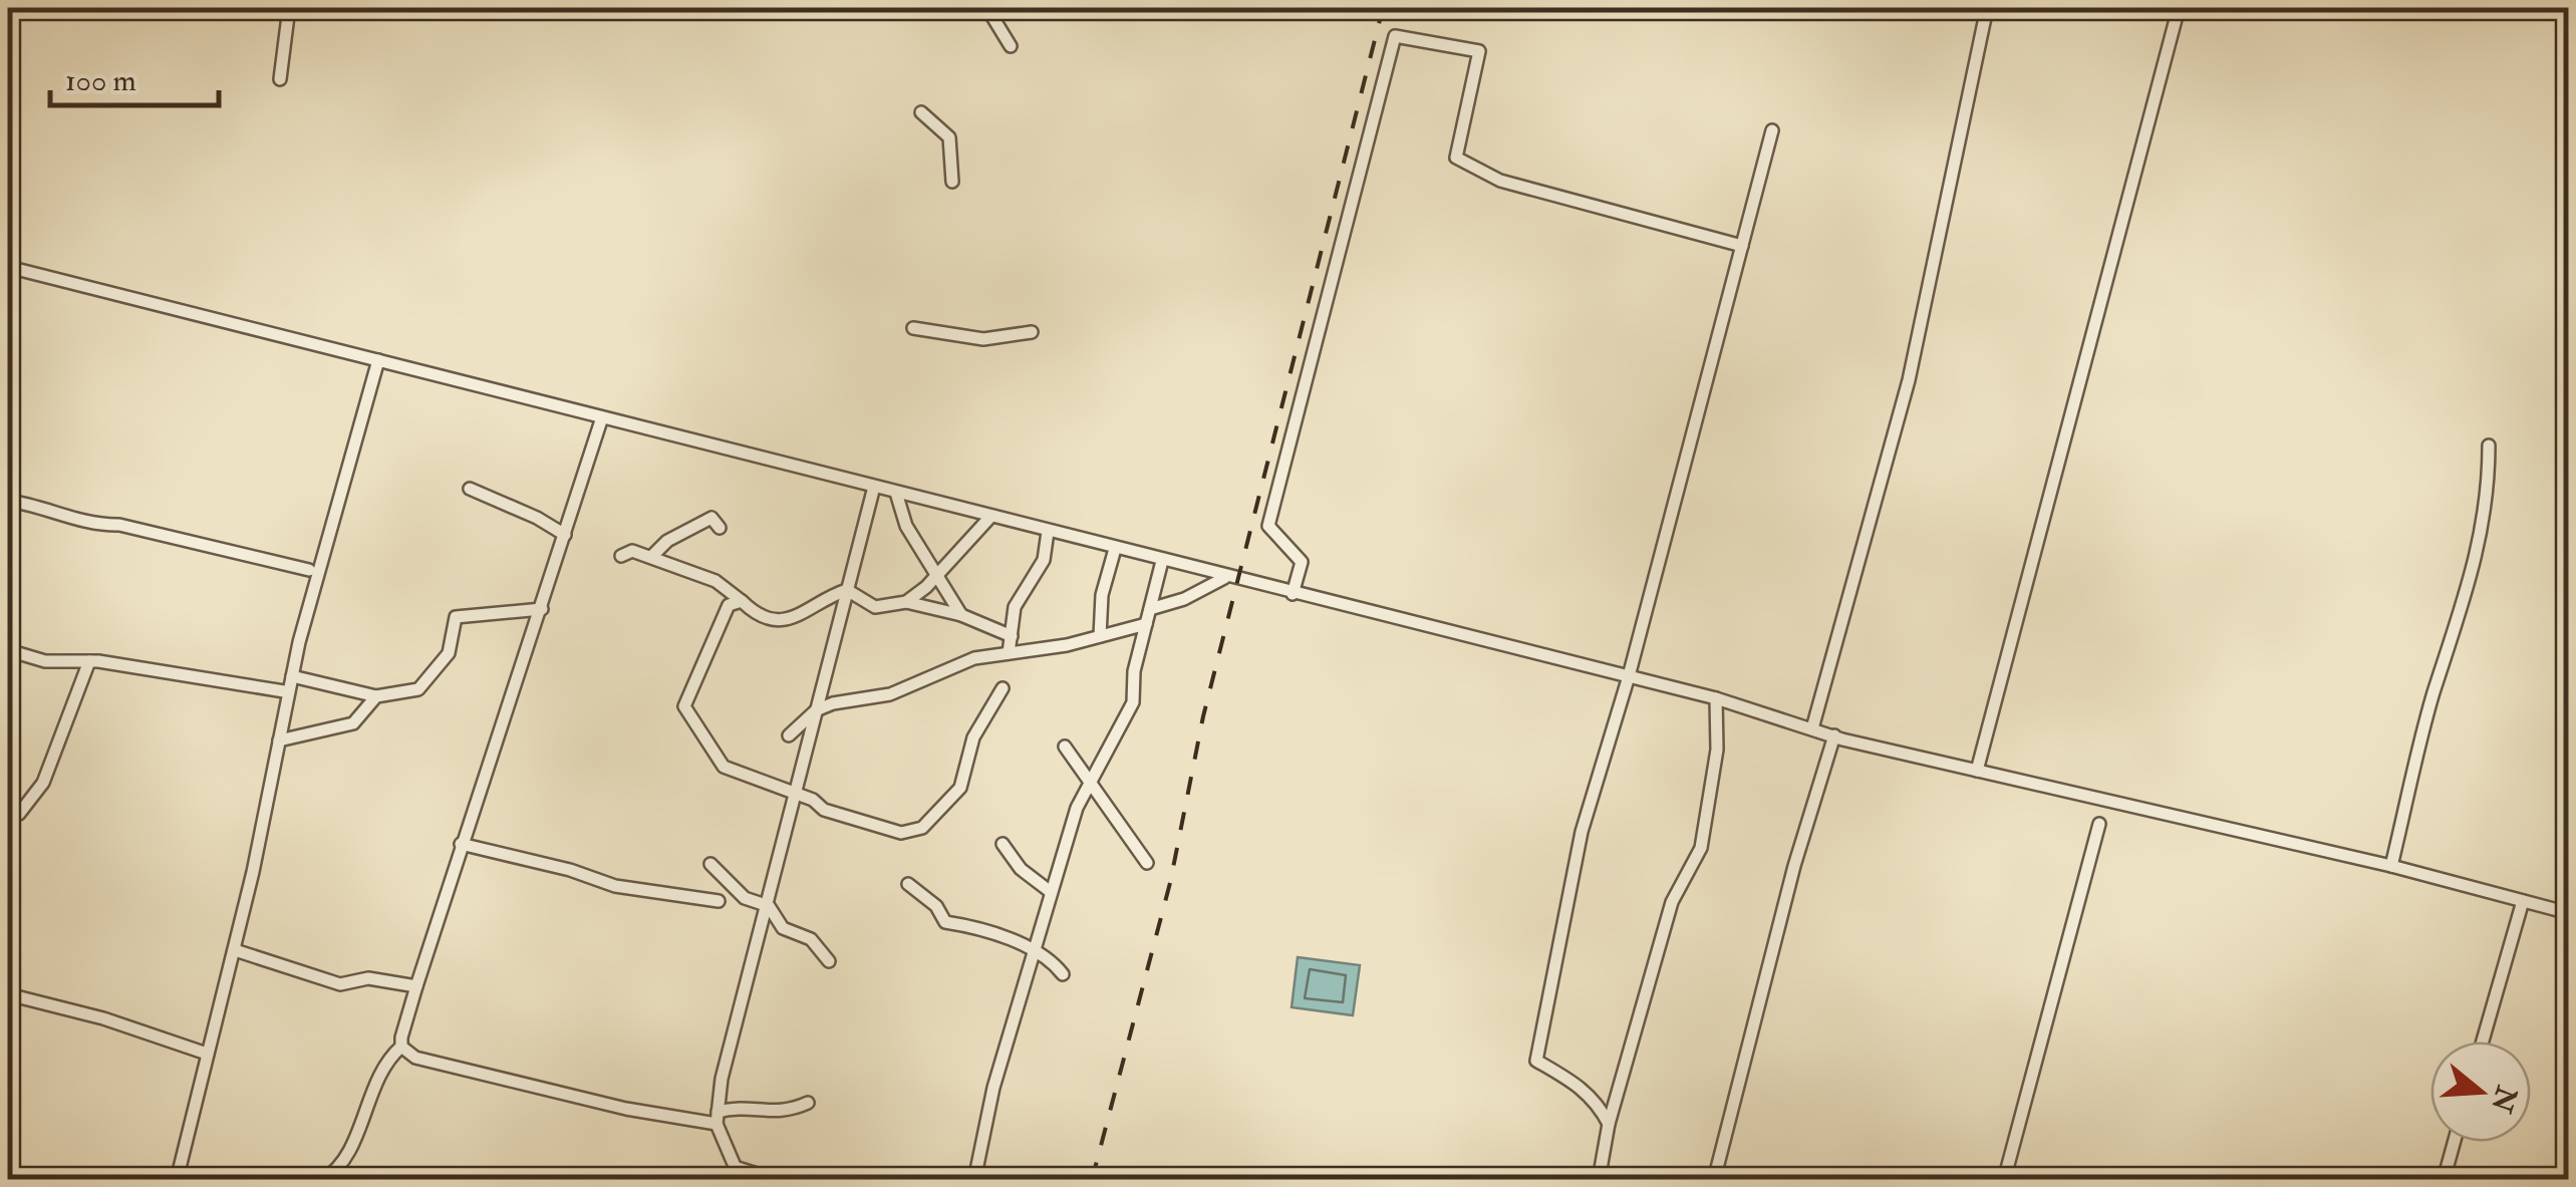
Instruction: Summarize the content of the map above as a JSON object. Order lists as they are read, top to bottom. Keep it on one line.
{"scale_bar":"100 m","north":"right"}
